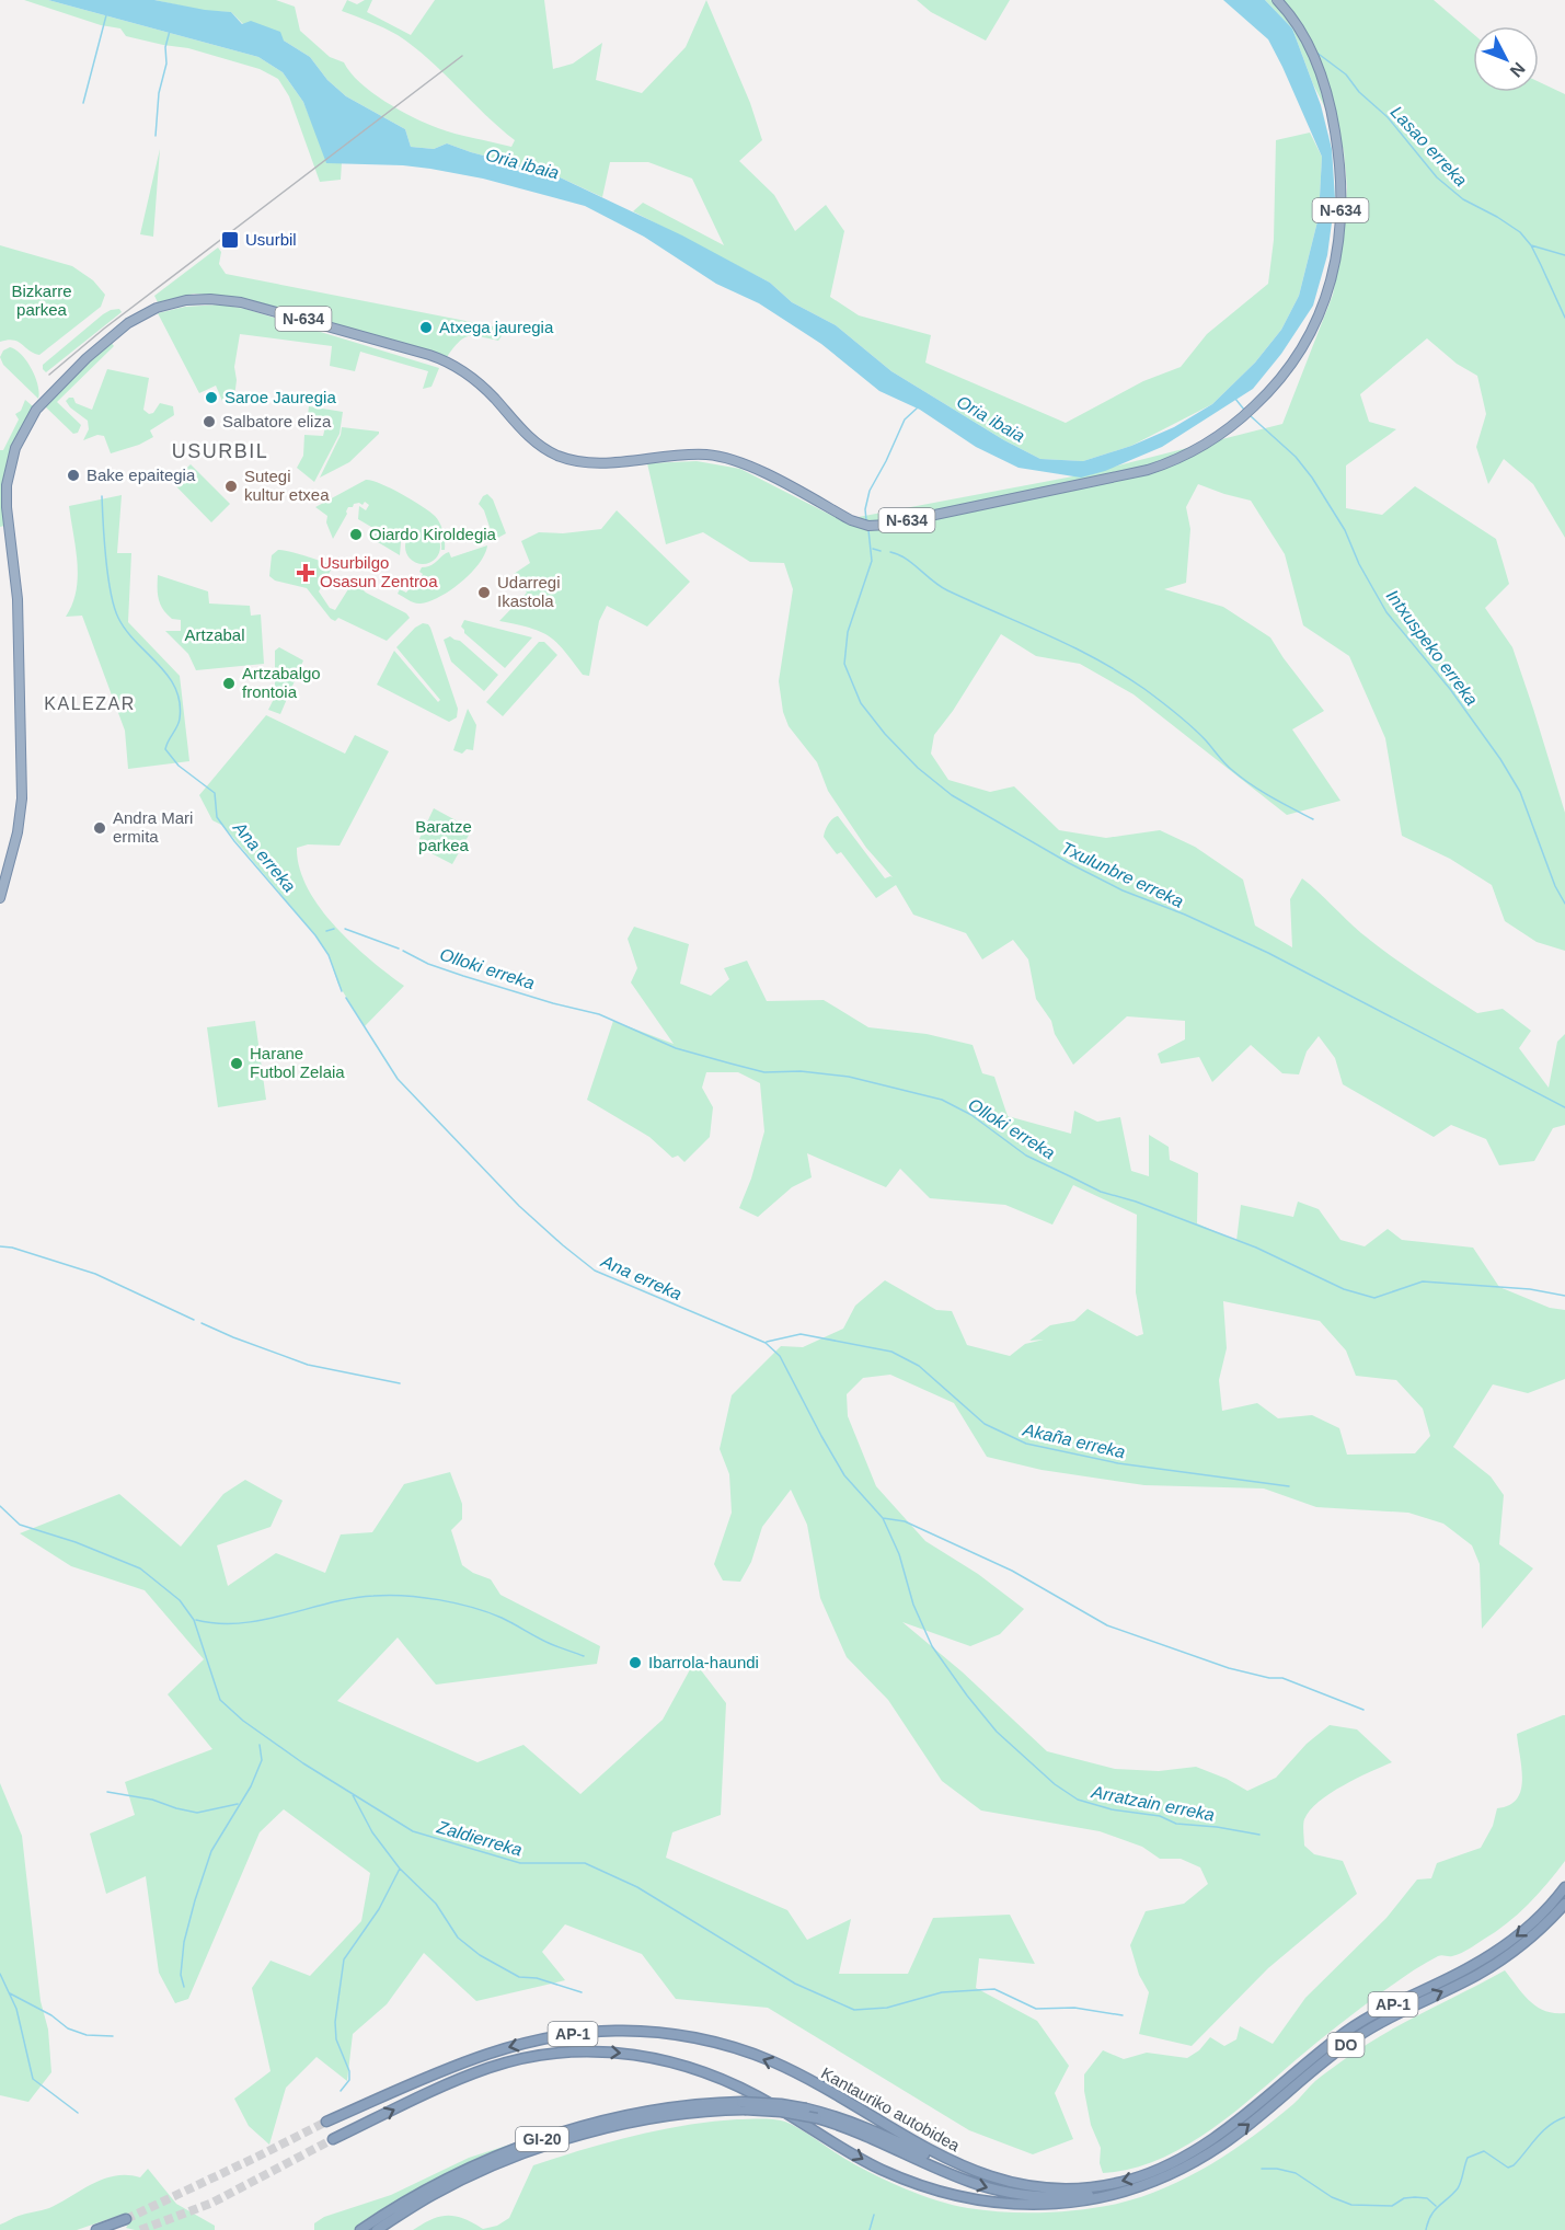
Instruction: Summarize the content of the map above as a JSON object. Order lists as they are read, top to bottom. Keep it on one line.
{"streets":{"highway":["N-634","AP-1","DO","Kantauriko autobidea","GI-20"]},"crossings":[["AP-1","DO"],["AP-1","GI-20"],["DO","GI-20"],["Kantauriko autobidea","GI-20"]],"districts":["USURBIL","KALEZAR"],"water":["Lasao erreka","Oria ibaia","Intxuspeko erreka","Ana erreka","Txulunbre erreka","Olloki erreka","Akaña erreka","Arratzain erreka","Zaldierreka"],"parks":["Bizkarre parkea","Artzabal","Baratze parkea"],"places":{"transit":["Usurbil"],"other":["Atxega jauregia","Saroe Jauregia","Salbatore eliza","Bake epaitegia","Sutegi kultur etxea","Oiardo Kiroldegia","Udarregi Ikastola","Artzabalgo frontoia","Andra Mari ermita","Harane Futbol Zelaia","Ibarrola-haundi"],"health":["Usurbilgo Osasun Zentroa"]},"north":"bottom right"}
